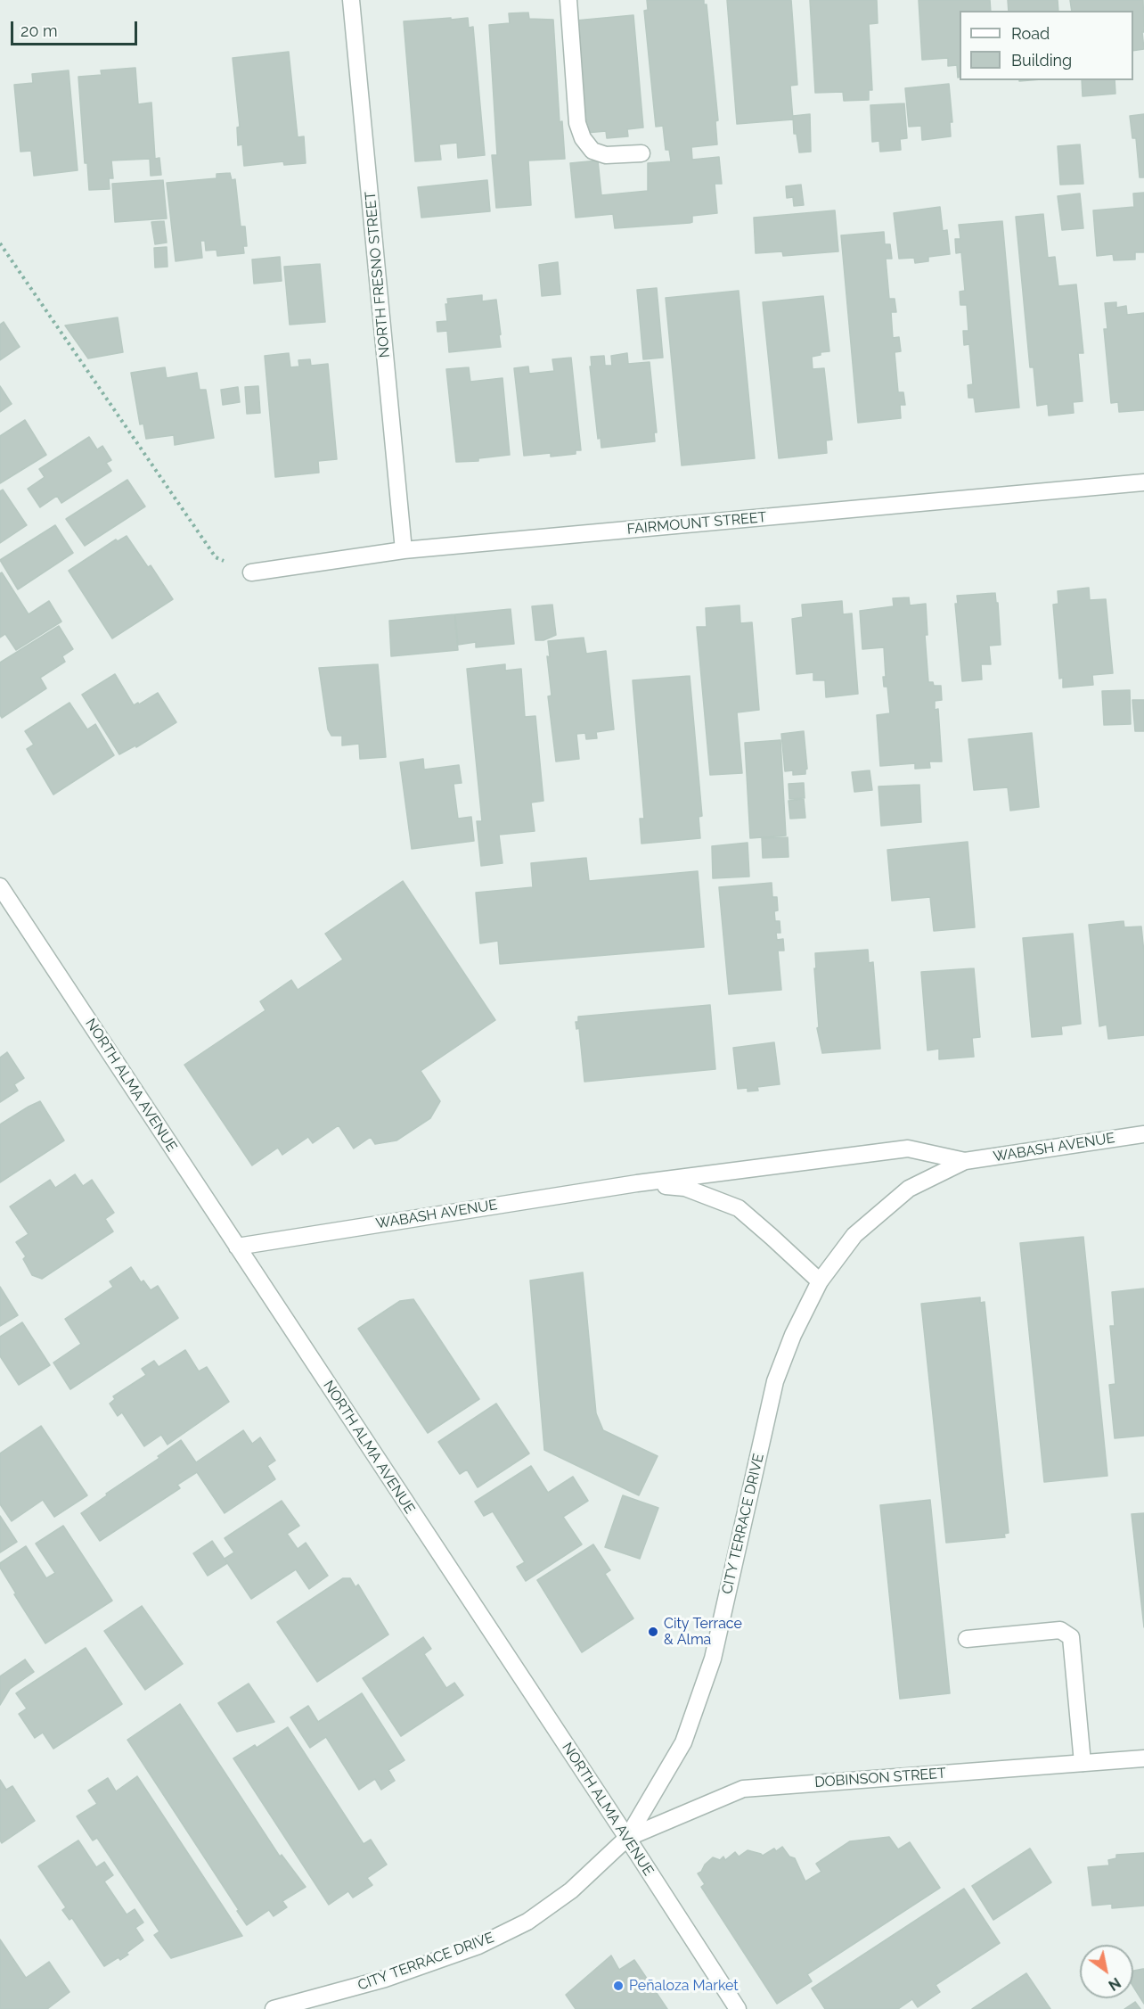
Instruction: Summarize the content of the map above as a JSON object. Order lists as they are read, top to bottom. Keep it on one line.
{"streets":{"street":["NORTH FRESNO STREET","FAIRMOUNT STREET","NORTH ALMA AVENUE","WABASH AVENUE","CITY TERRACE DRIVE","DOBINSON STREET"]},"crossings":[["NORTH FRESNO STREET","FAIRMOUNT STREET"],["NORTH ALMA AVENUE","WABASH AVENUE"],["NORTH ALMA AVENUE","CITY TERRACE DRIVE"],["NORTH ALMA AVENUE","DOBINSON STREET"],["WABASH AVENUE","CITY TERRACE DRIVE"],["CITY TERRACE DRIVE","DOBINSON STREET"]],"places":["City Terrace & Alma","Peñaloza Market"],"legend":["Road","Building"],"scale_bar":"20 m","north":"bottom right"}
